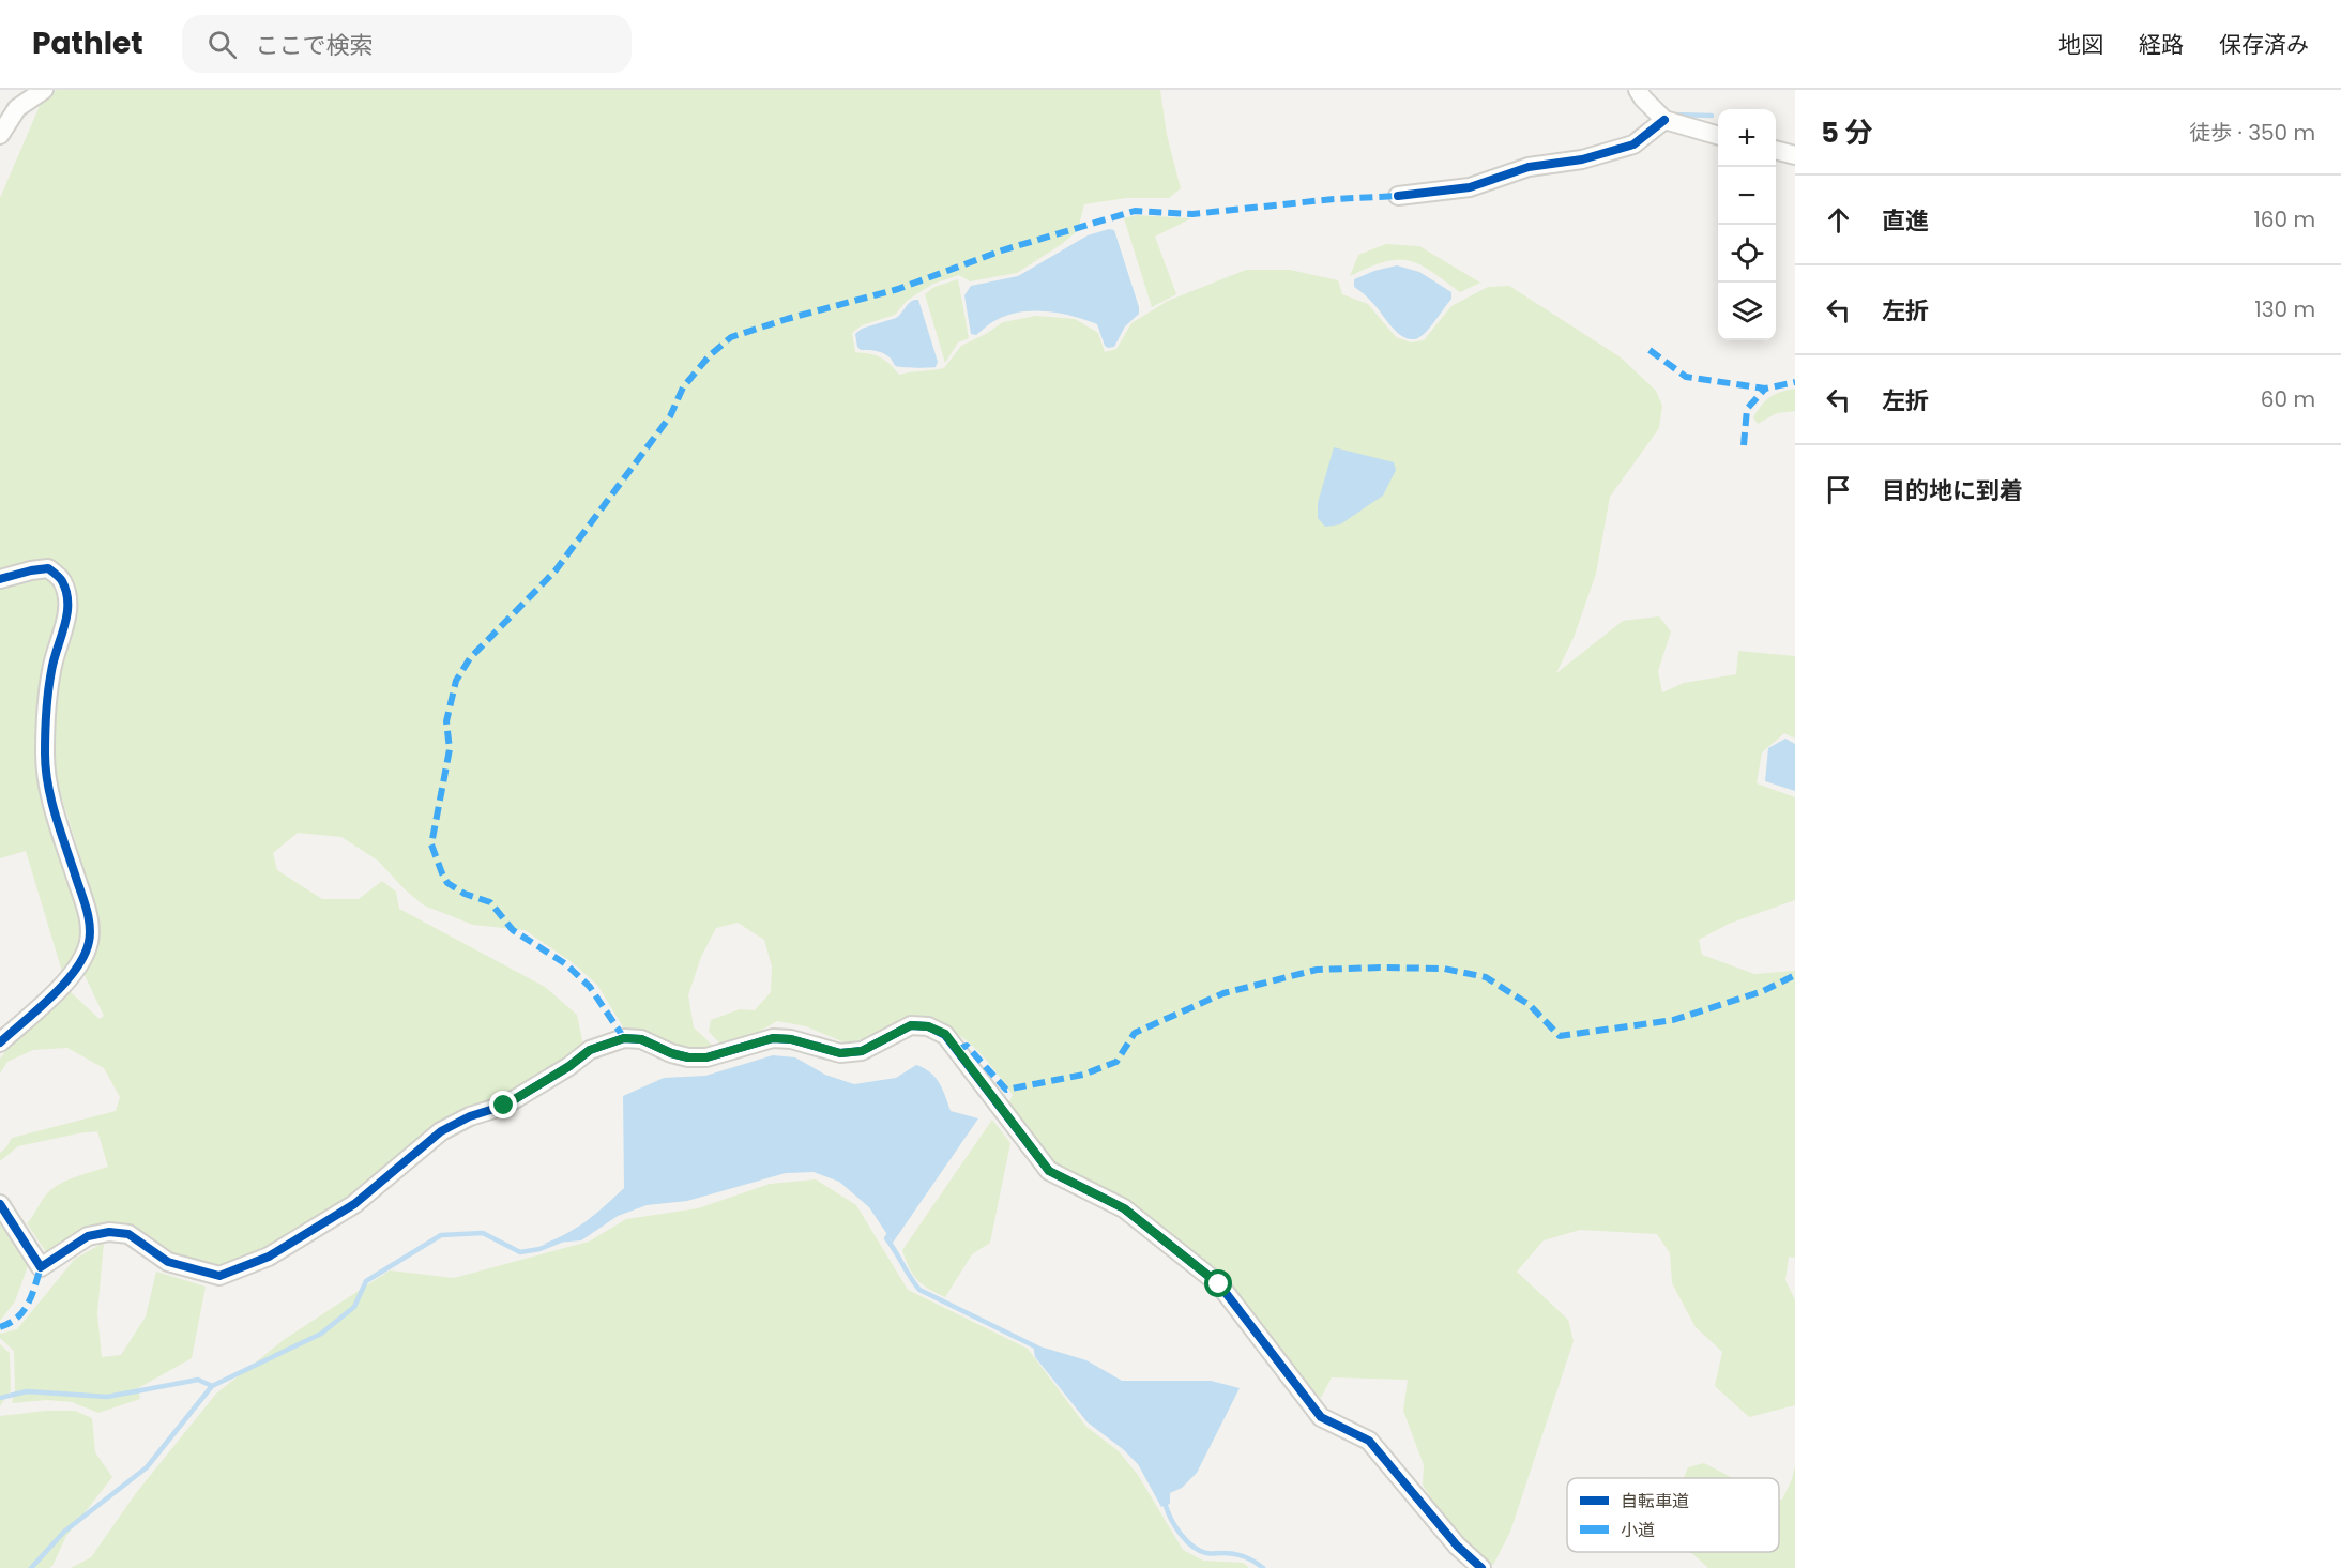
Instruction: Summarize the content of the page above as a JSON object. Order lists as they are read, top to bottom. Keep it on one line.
{"legend":["自転車道","小道"],"page":{"header":"Pathlet","search":"ここで検索","nav":["地図","経路","保存済み"],"heading":["5 分","徒歩 · 350 m"],"map_buttons":["+","−"],"list":[["直進","160 m"],["左折","130 m"],["左折","60 m"],"目的地に到着"]}}
